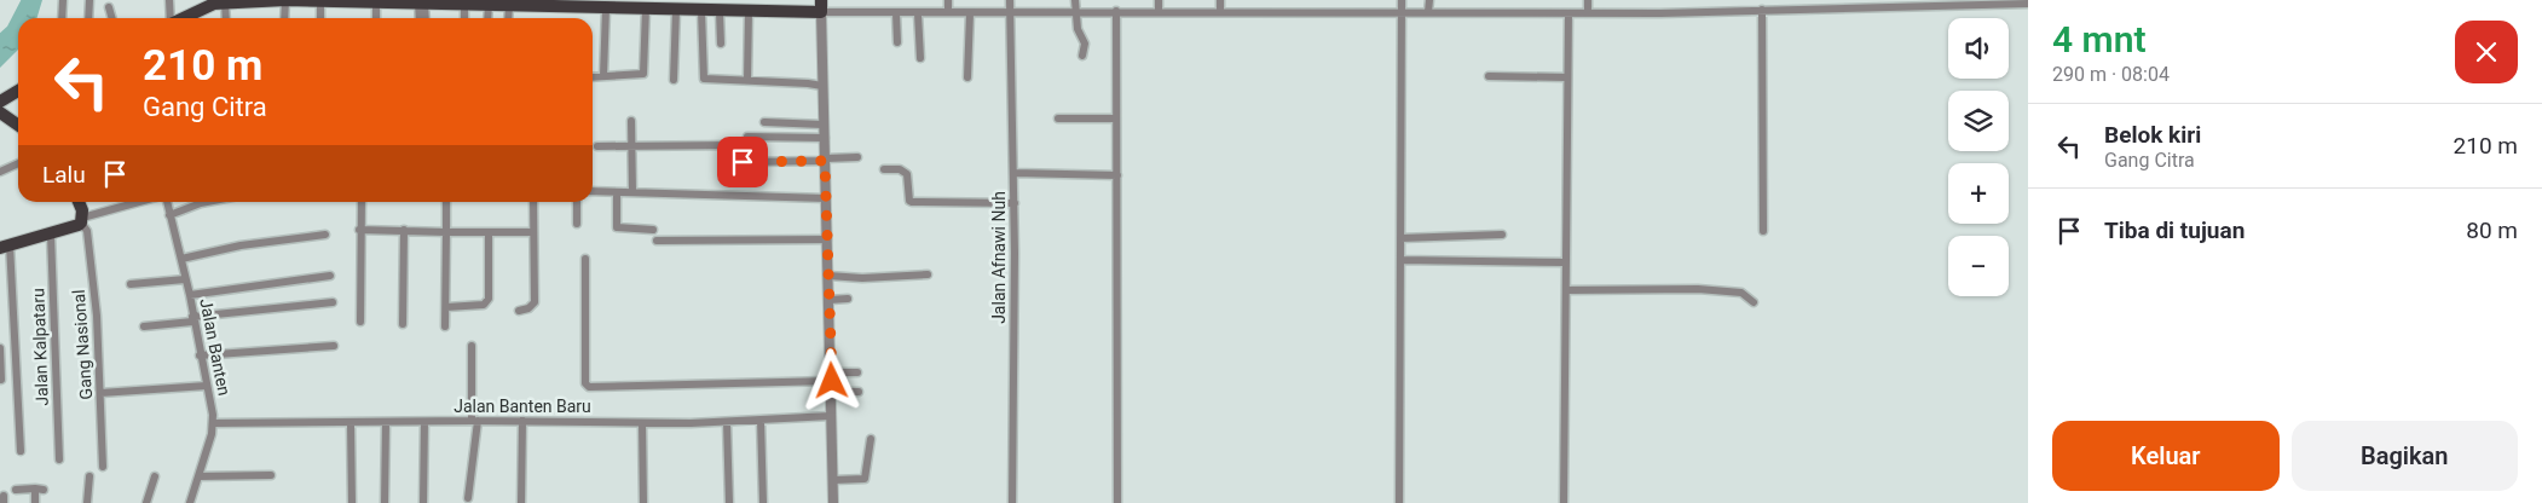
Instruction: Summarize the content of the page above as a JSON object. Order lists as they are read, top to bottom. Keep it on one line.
{"streets":{"street":["Jalan Afnawi Nuh","Gang Nasional","Jalan Kalpataru","Jalan Banten","Jalan Banten Baru"]},"crossings":[["Jalan Banten","Jalan Banten Baru"]],"page":{"heading":["4 mnt","290 m · 08:04"],"map_buttons":["+","−"],"turn":["210 m","Gang Citra"],"list":[{"name":"Belok kiri","note":"Gang Citra","value":"210 m"},{"name":"Tiba di tujuan","value":"80 m"}],"then":"Lalu","buttons":["Keluar","Bagikan"]}}
